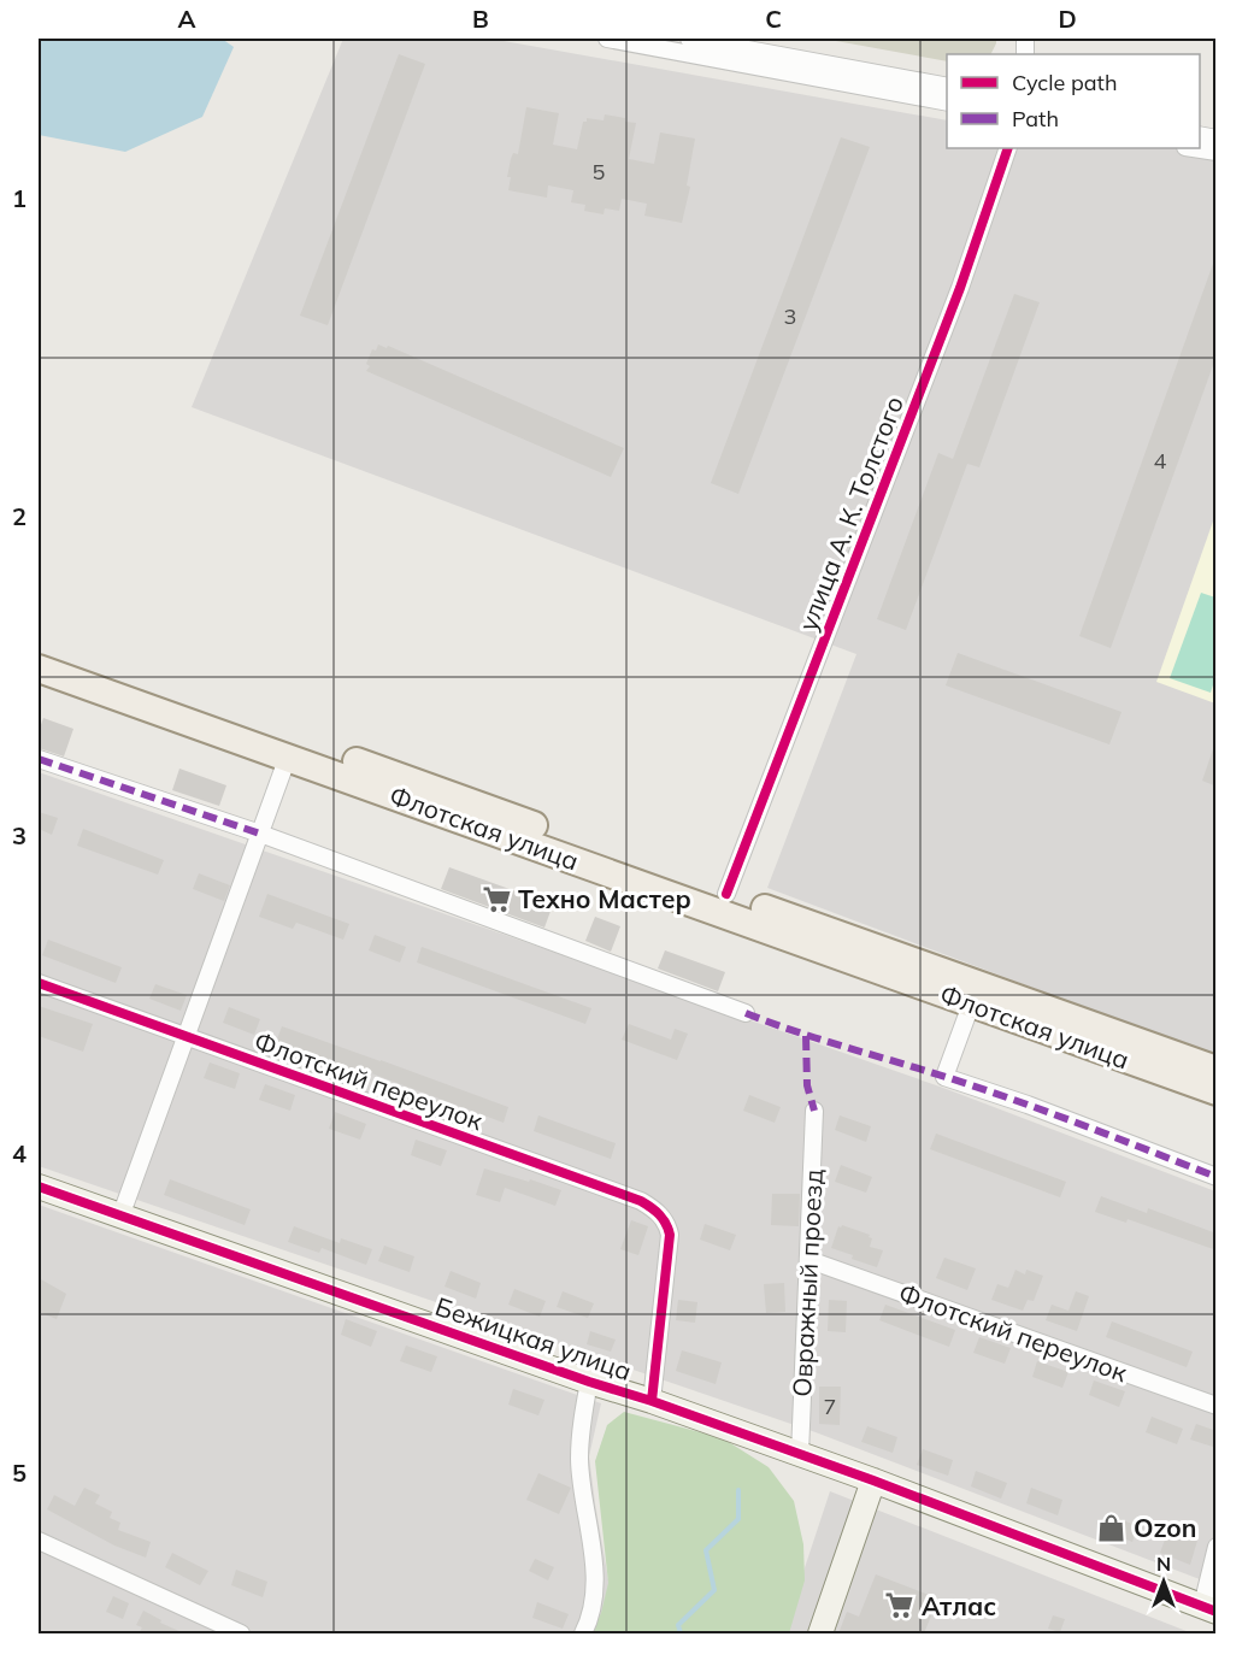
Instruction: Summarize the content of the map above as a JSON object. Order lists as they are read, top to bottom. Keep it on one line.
{"streets":{"main road":["Флотская улица"],"street":["улица А. К. Толстого","Флотский переулок","Овражный проезд","Бежицкая улица"]},"crossings":[["улица А. К. Толстого","Флотская улица"],["Флотский переулок","Овражный проезд"],["Флотский переулок","Бежицкая улица"],["Овражный проезд","Бежицкая улица"]],"places":{"supermarket":["Техно Мастер","Атлас"],"shop":["Ozon"]},"house_numbers":["5","3","4","7"],"legend":["Cycle path","Path"],"north":"top","grid":{"columns":["A","B","C","D"],"rows":["1","2","3","4","5"]}}
